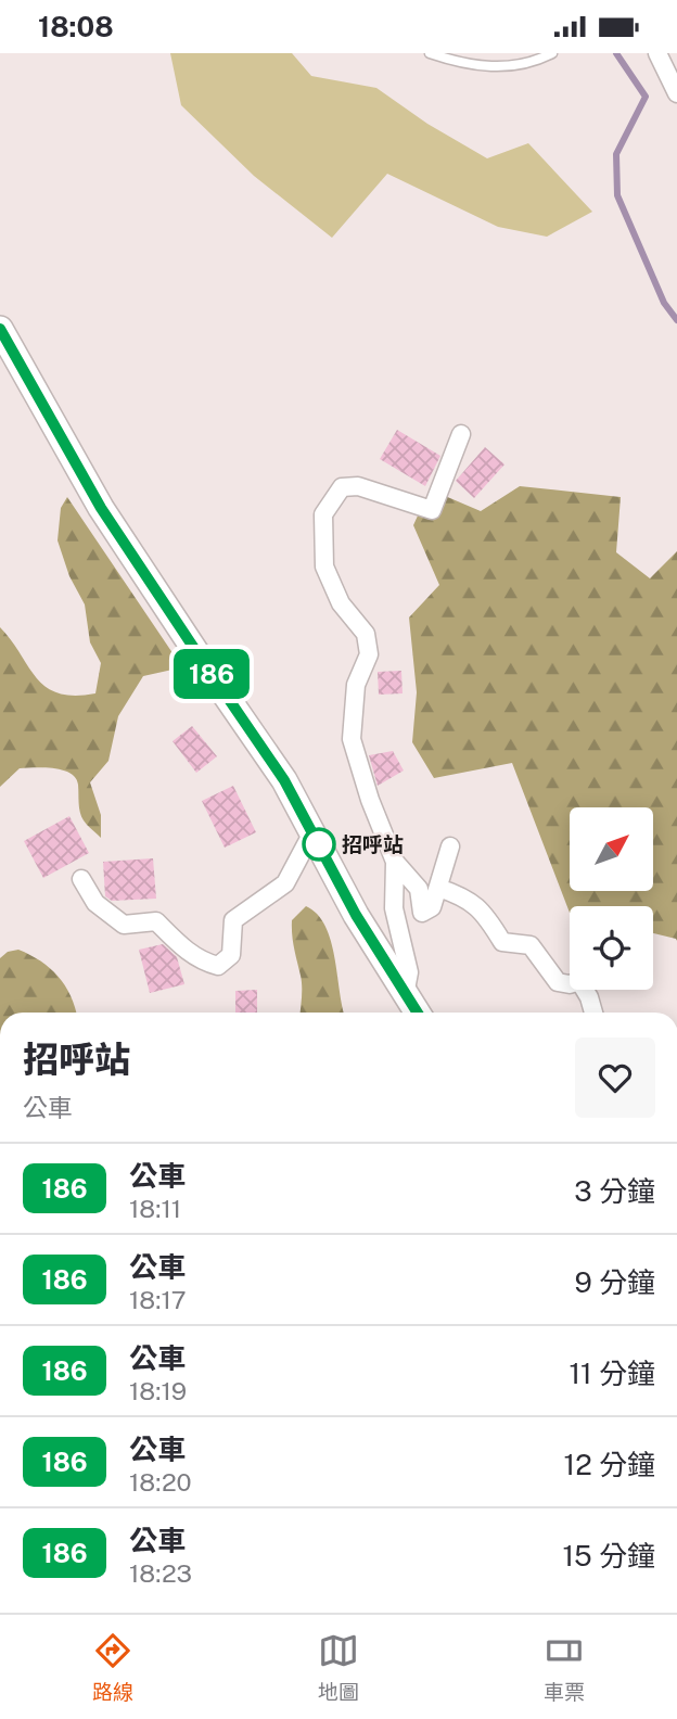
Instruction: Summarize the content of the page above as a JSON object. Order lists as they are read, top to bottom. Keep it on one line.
{"places":["招呼站"],"lines":["bus line 186"],"north":"top right","page":{"status":"18:08","on_map":"186","heading":["招呼站","公車"],"list":[{"mark":"186","name":"公車","note":"18:11","value":"3 分鐘"},{"mark":"186","name":"公車","note":"18:17","value":"9 分鐘"},{"mark":"186","name":"公車","note":"18:19","value":"11 分鐘"},{"mark":"186","name":"公車","note":"18:20","value":"12 分鐘"},{"mark":"186","name":"公車","note":"18:23","value":"15 分鐘"}],"tabs":["路線","地圖","車票"]}}
